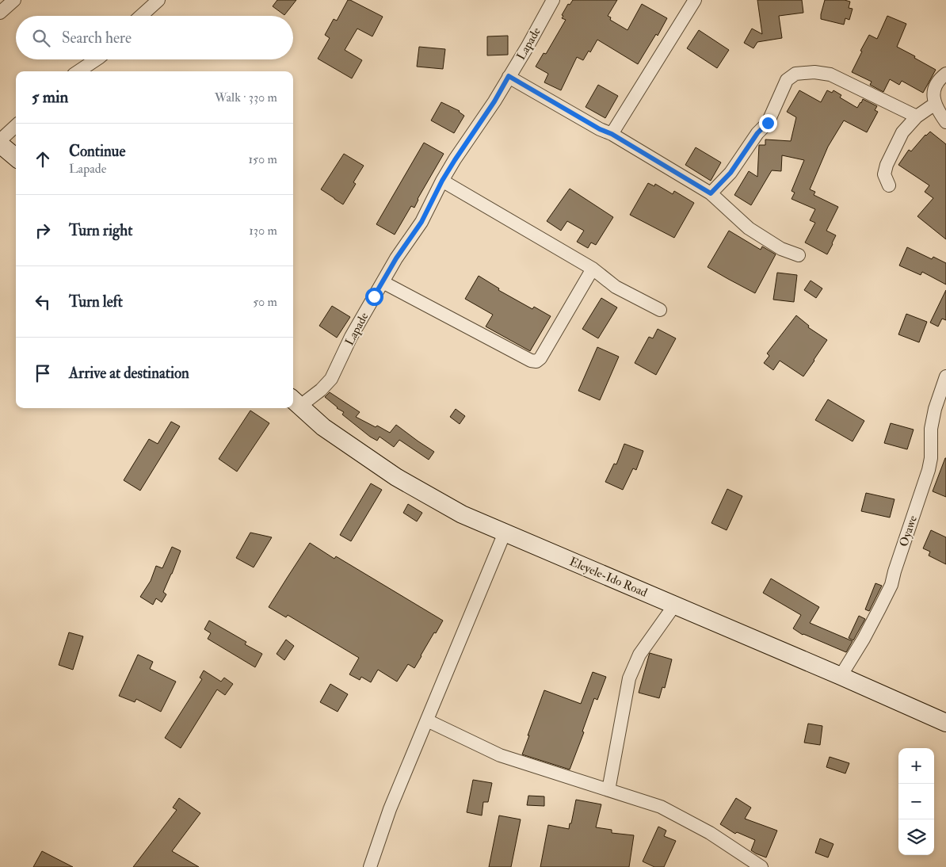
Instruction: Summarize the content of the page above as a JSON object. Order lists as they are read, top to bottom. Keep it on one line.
{"streets":{"main road":["Eleyele-Ido Road"],"street":["Lapade","Oyawe"]},"crossings":[["Lapade","Eleyele-Ido Road"],["Oyawe","Eleyele-Ido Road"]],"page":{"search":"Search here","heading":["5 min","Walk · 330 m"],"list":[["Continue","Lapade","150 m"],["Turn right","130 m"],["Turn left","50 m"],"Arrive at destination"],"map_buttons":["+","−"]}}
